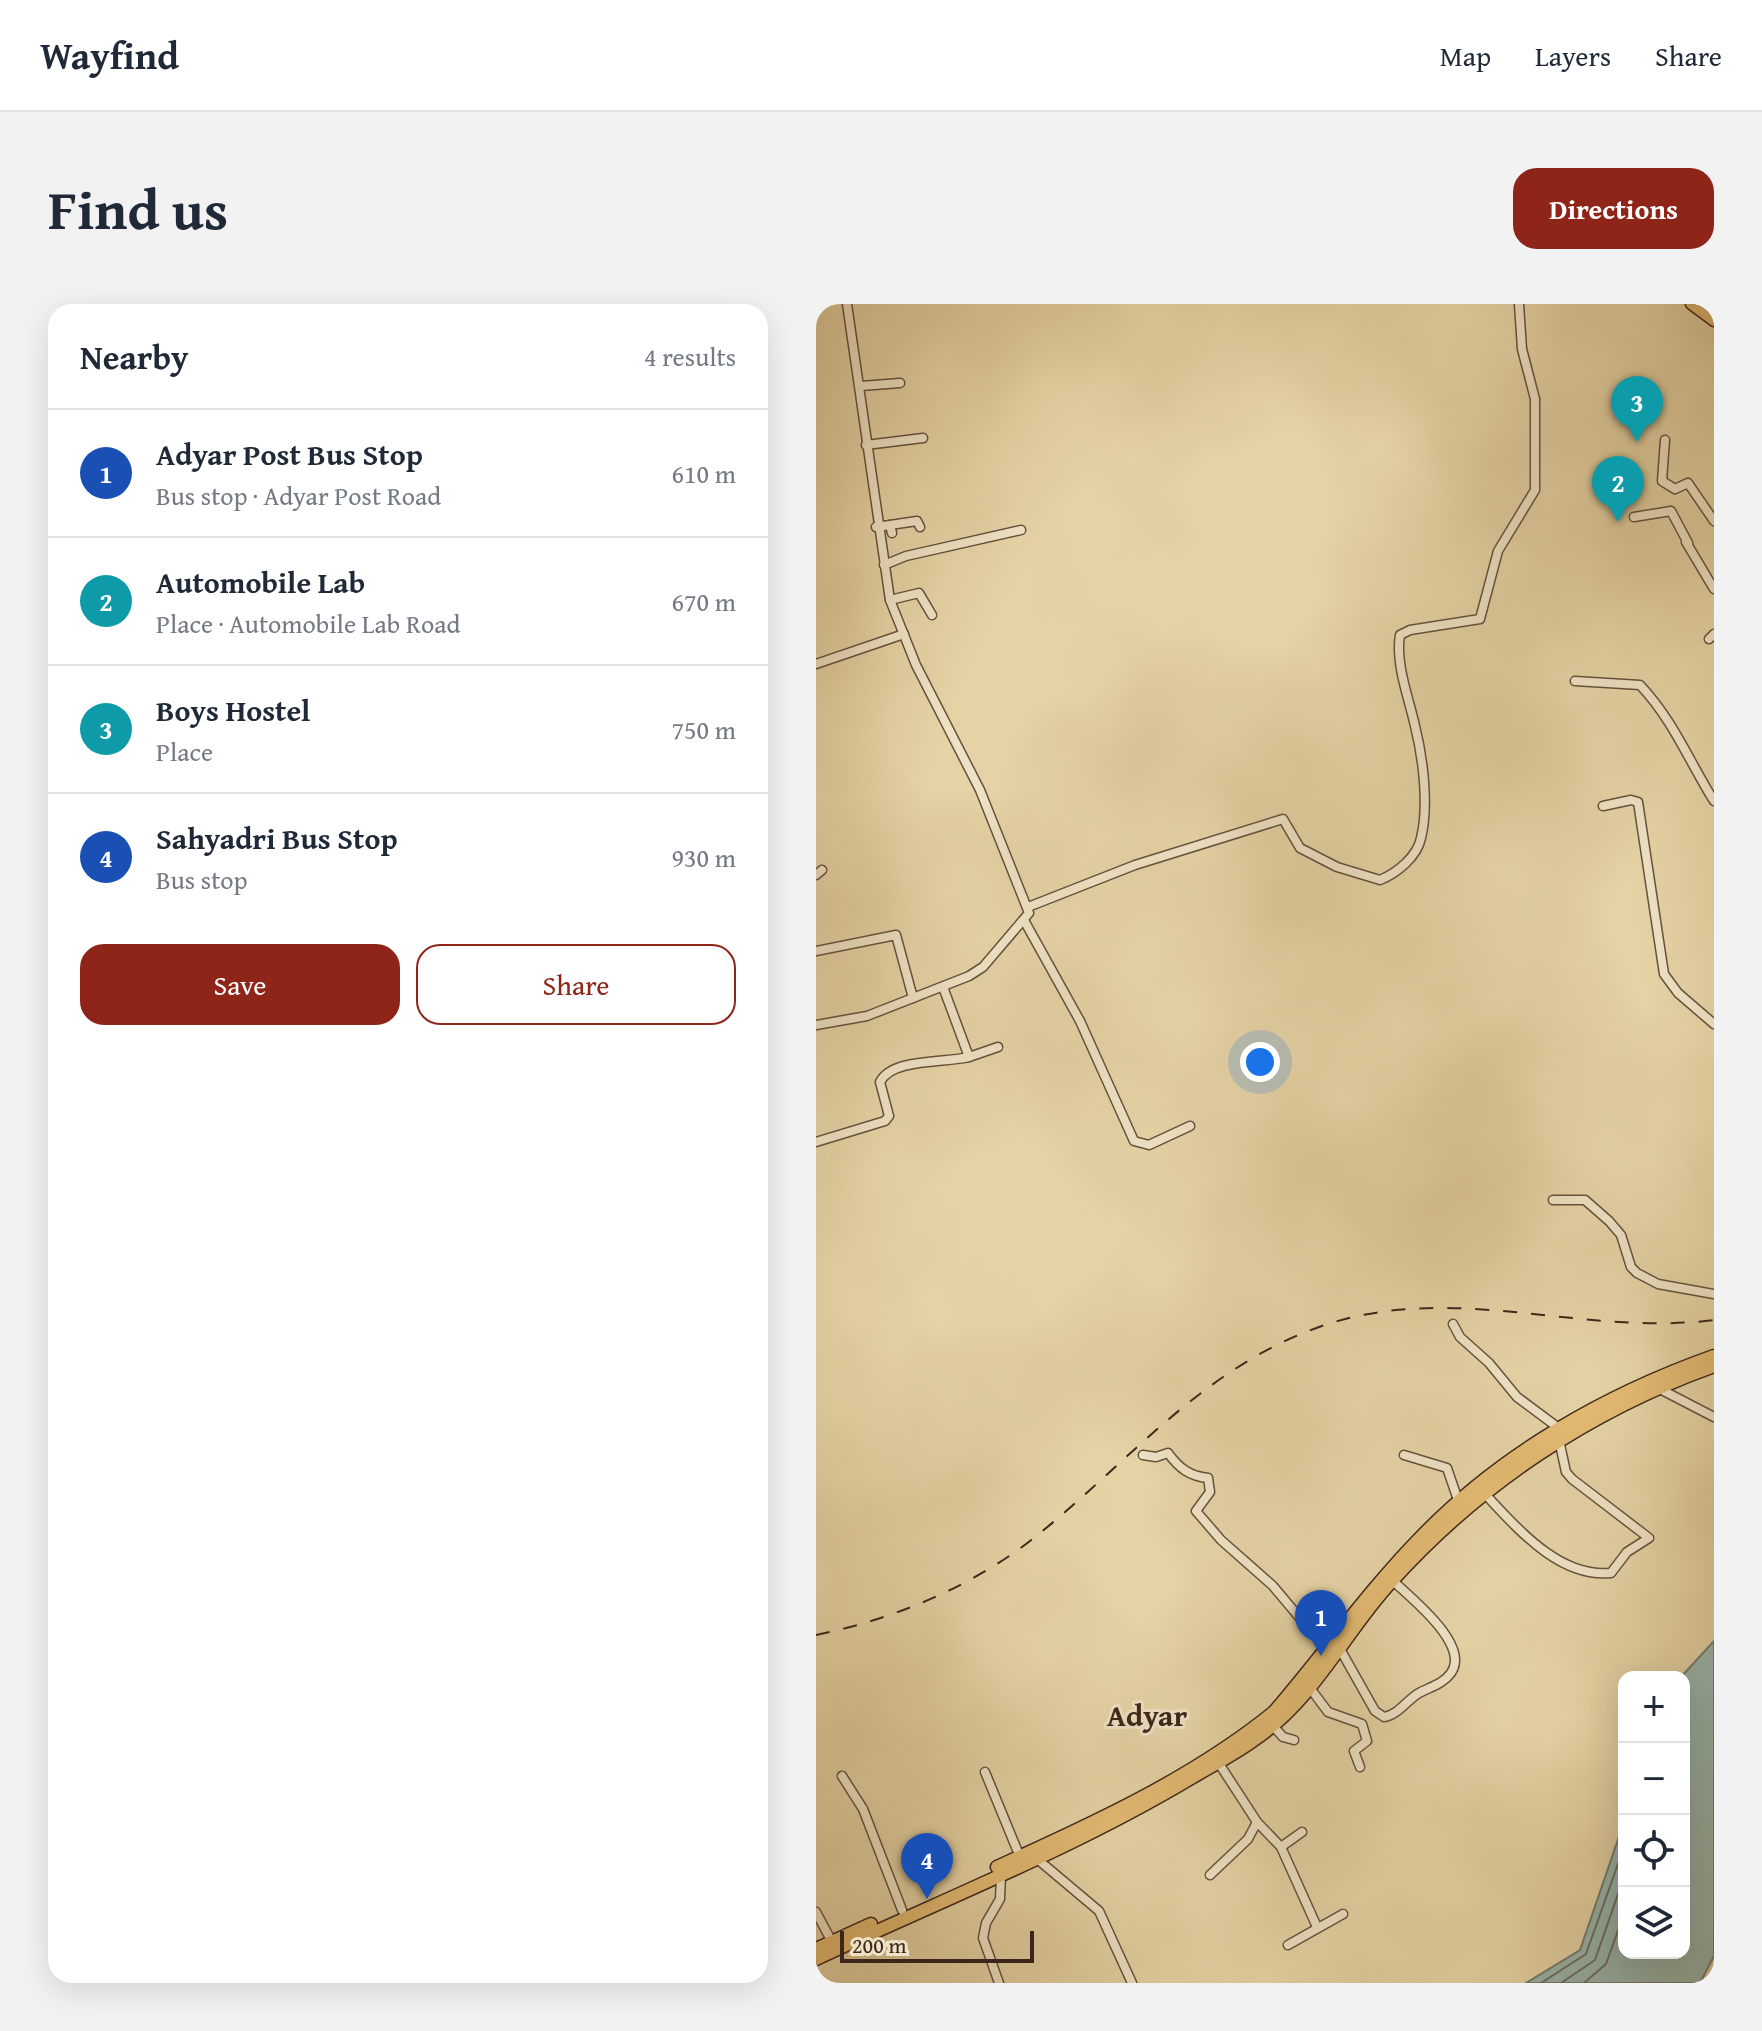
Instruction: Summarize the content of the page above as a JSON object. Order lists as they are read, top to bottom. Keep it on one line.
{"districts":["Adyar"],"scale_bar":"200 m","page":{"header":"Wayfind","nav":["Map","Layers","Share"],"title":"Find us","buttons":["Directions",["Save","Share"]],"heading":["Nearby","4 results"],"pins":["3","2","1","4"],"list":[{"mark":"1","name":"Adyar Post Bus Stop","note":"Bus stop · Adyar Post Road","value":"610 m"},{"mark":"2","name":"Automobile Lab","note":"Place · Automobile Lab Road","value":"670 m"},{"mark":"3","name":"Boys Hostel","note":"Place","value":"750 m"},{"mark":"4","name":"Sahyadri Bus Stop","note":"Bus stop","value":"930 m"}],"map_buttons":["+","−"],"scale":"200 m"}}
